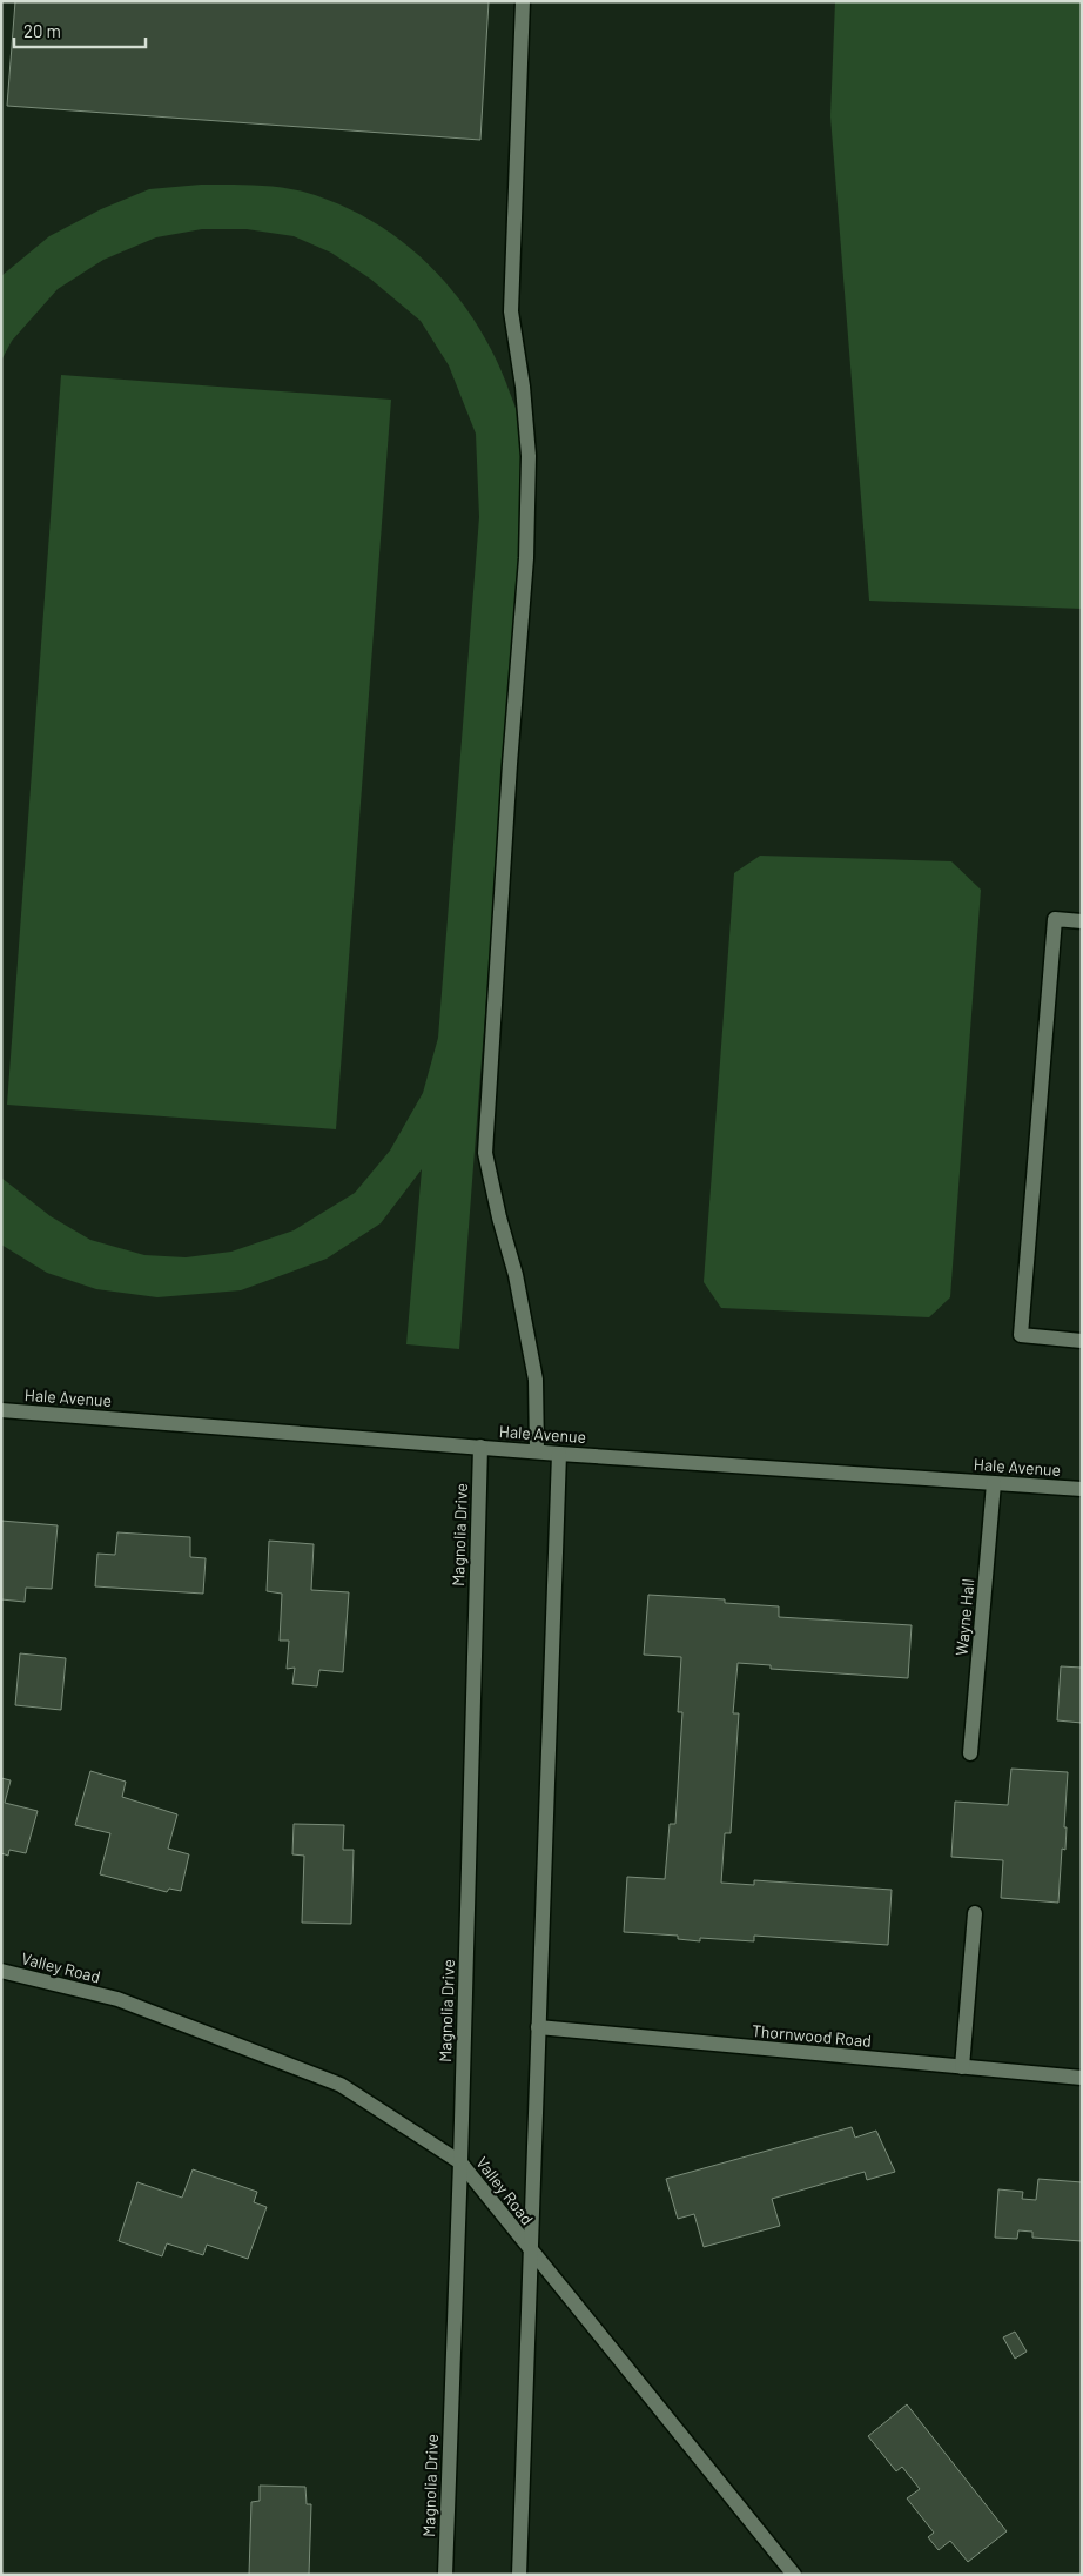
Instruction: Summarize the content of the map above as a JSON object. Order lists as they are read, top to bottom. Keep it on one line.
{"streets":{"street":["Hale Avenue","Magnolia Drive","Wayne Hall","Valley Road","Thornwood Road"]},"crossings":[["Hale Avenue","Magnolia Drive"],["Hale Avenue","Wayne Hall"],["Magnolia Drive","Valley Road"]],"scale_bar":"20 m"}
